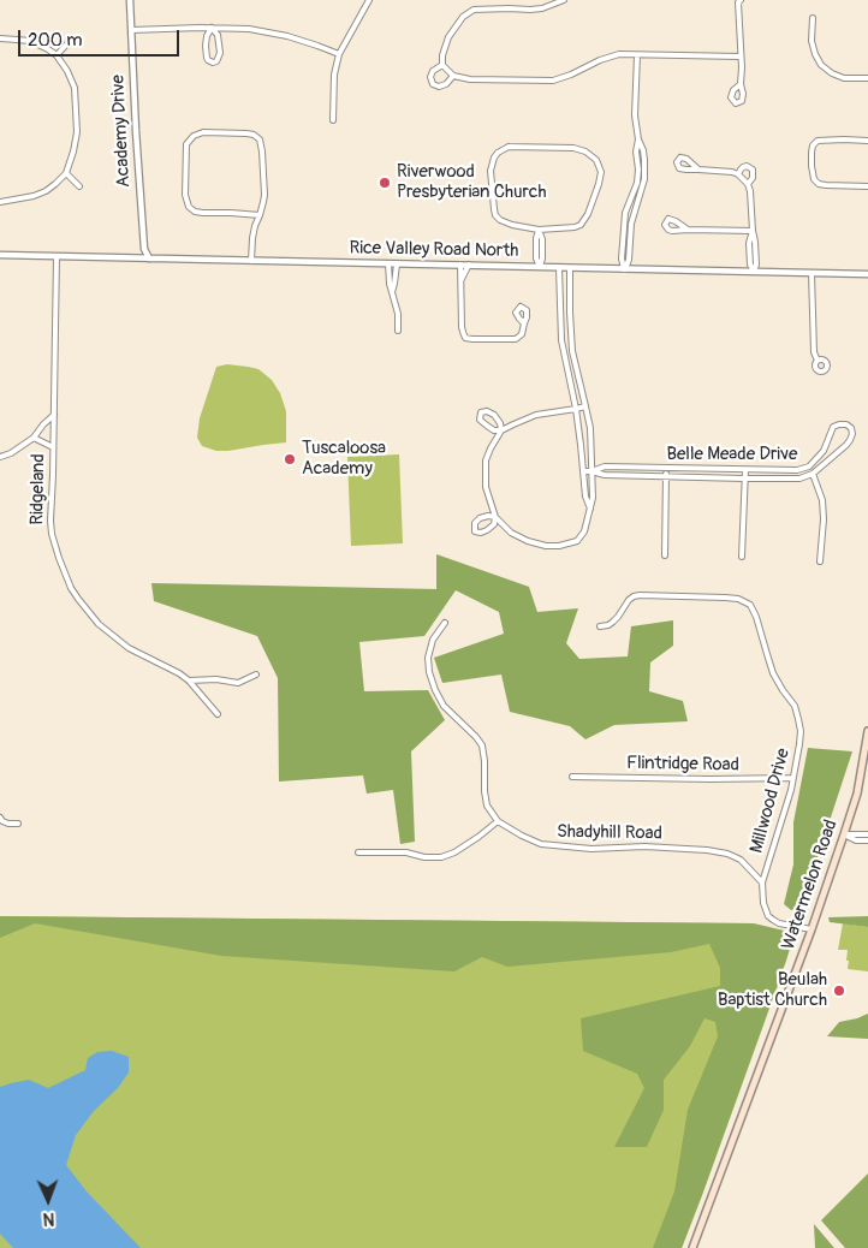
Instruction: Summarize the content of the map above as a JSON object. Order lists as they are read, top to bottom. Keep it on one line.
{"streets":{"main road":["Watermelon Road"],"street":["Academy Drive","Rice Valley Road North","Belle Meade Drive","Ridgeland","Flintridge Road","Millwood Drive","Shadyhill Road"]},"crossings":[["Academy Drive","Rice Valley Road North"],["Rice Valley Road North","Ridgeland"],["Flintridge Road","Millwood Drive"],["Millwood Drive","Shadyhill Road"],["Millwood Drive","Watermelon Road"]],"places":["Riverwood Presbyterian Church","Tuscaloosa Academy","Beulah Baptist Church"],"scale_bar":"200 m","north":"bottom"}
